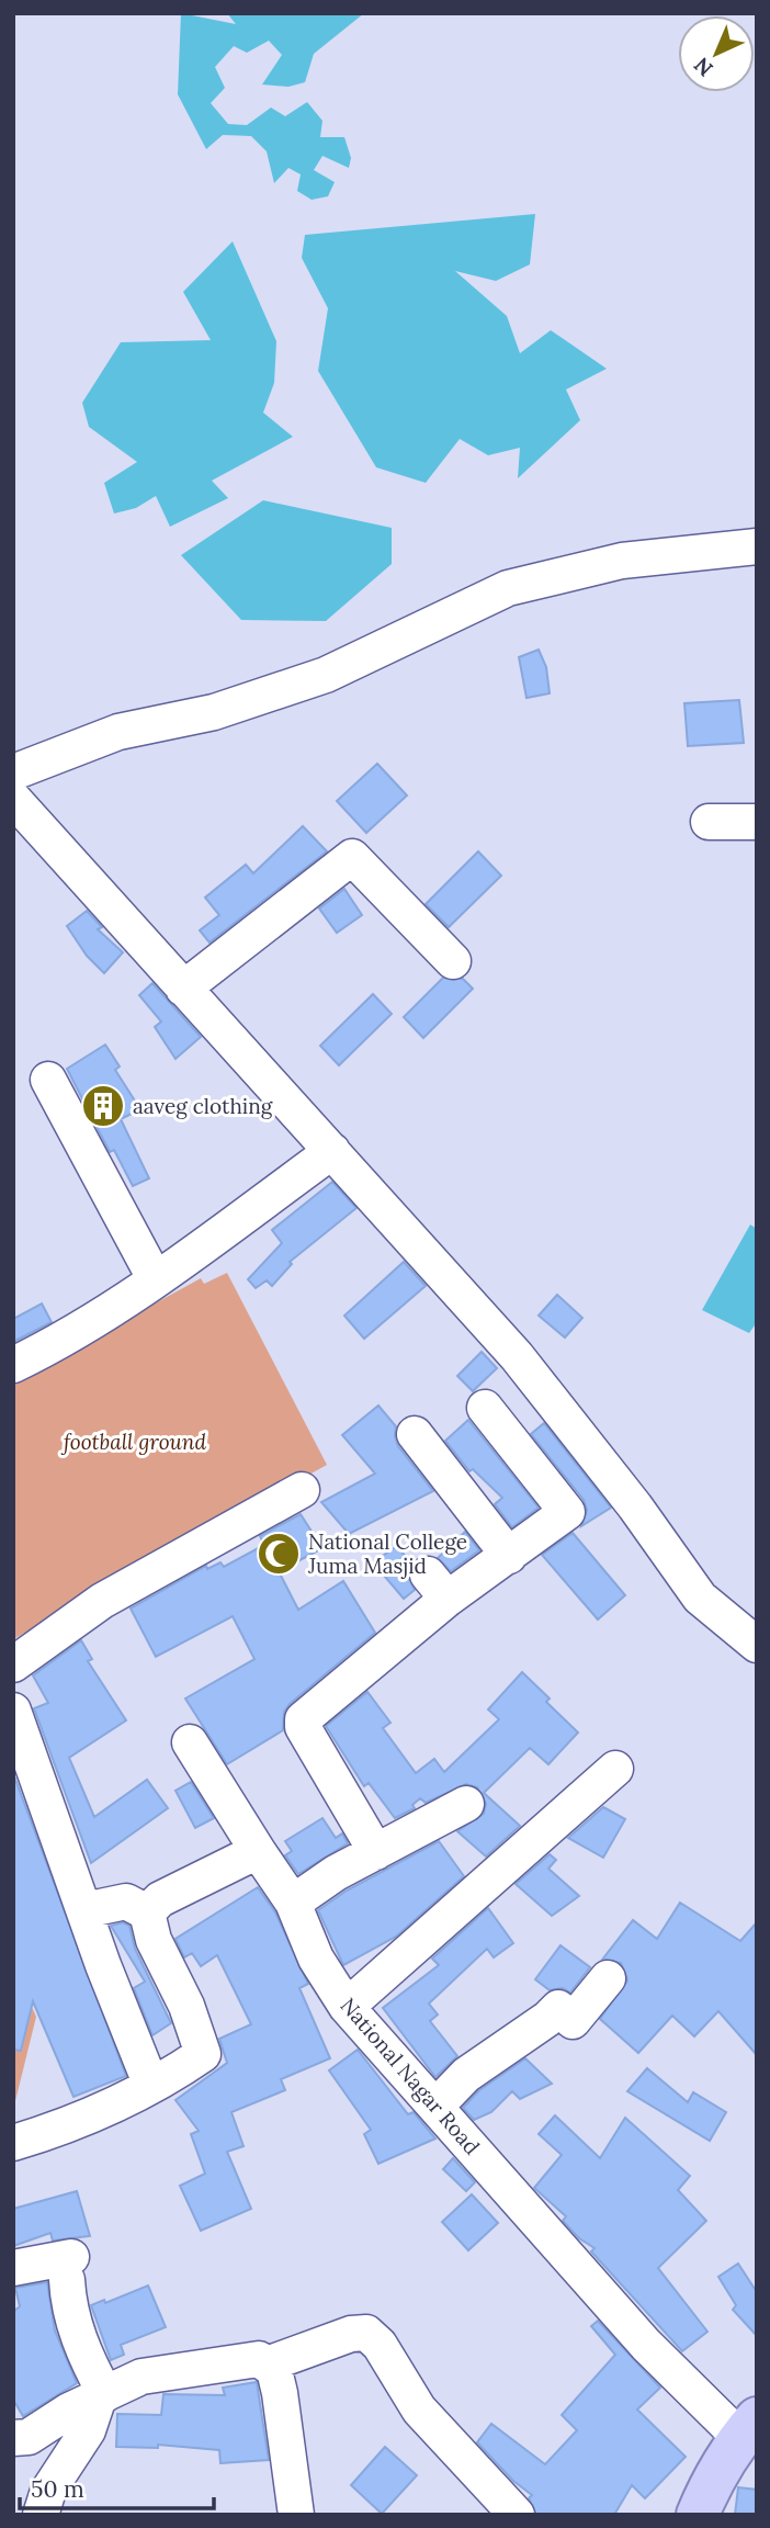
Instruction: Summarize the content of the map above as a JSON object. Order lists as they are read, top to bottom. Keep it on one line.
{"streets":{"street":["National Nagar Road"]},"parks":["football ground"],"places":{"building":["aaveg clothing"],"mosque":["National College Juma Masjid"]},"scale_bar":"50 m","north":"bottom left"}
